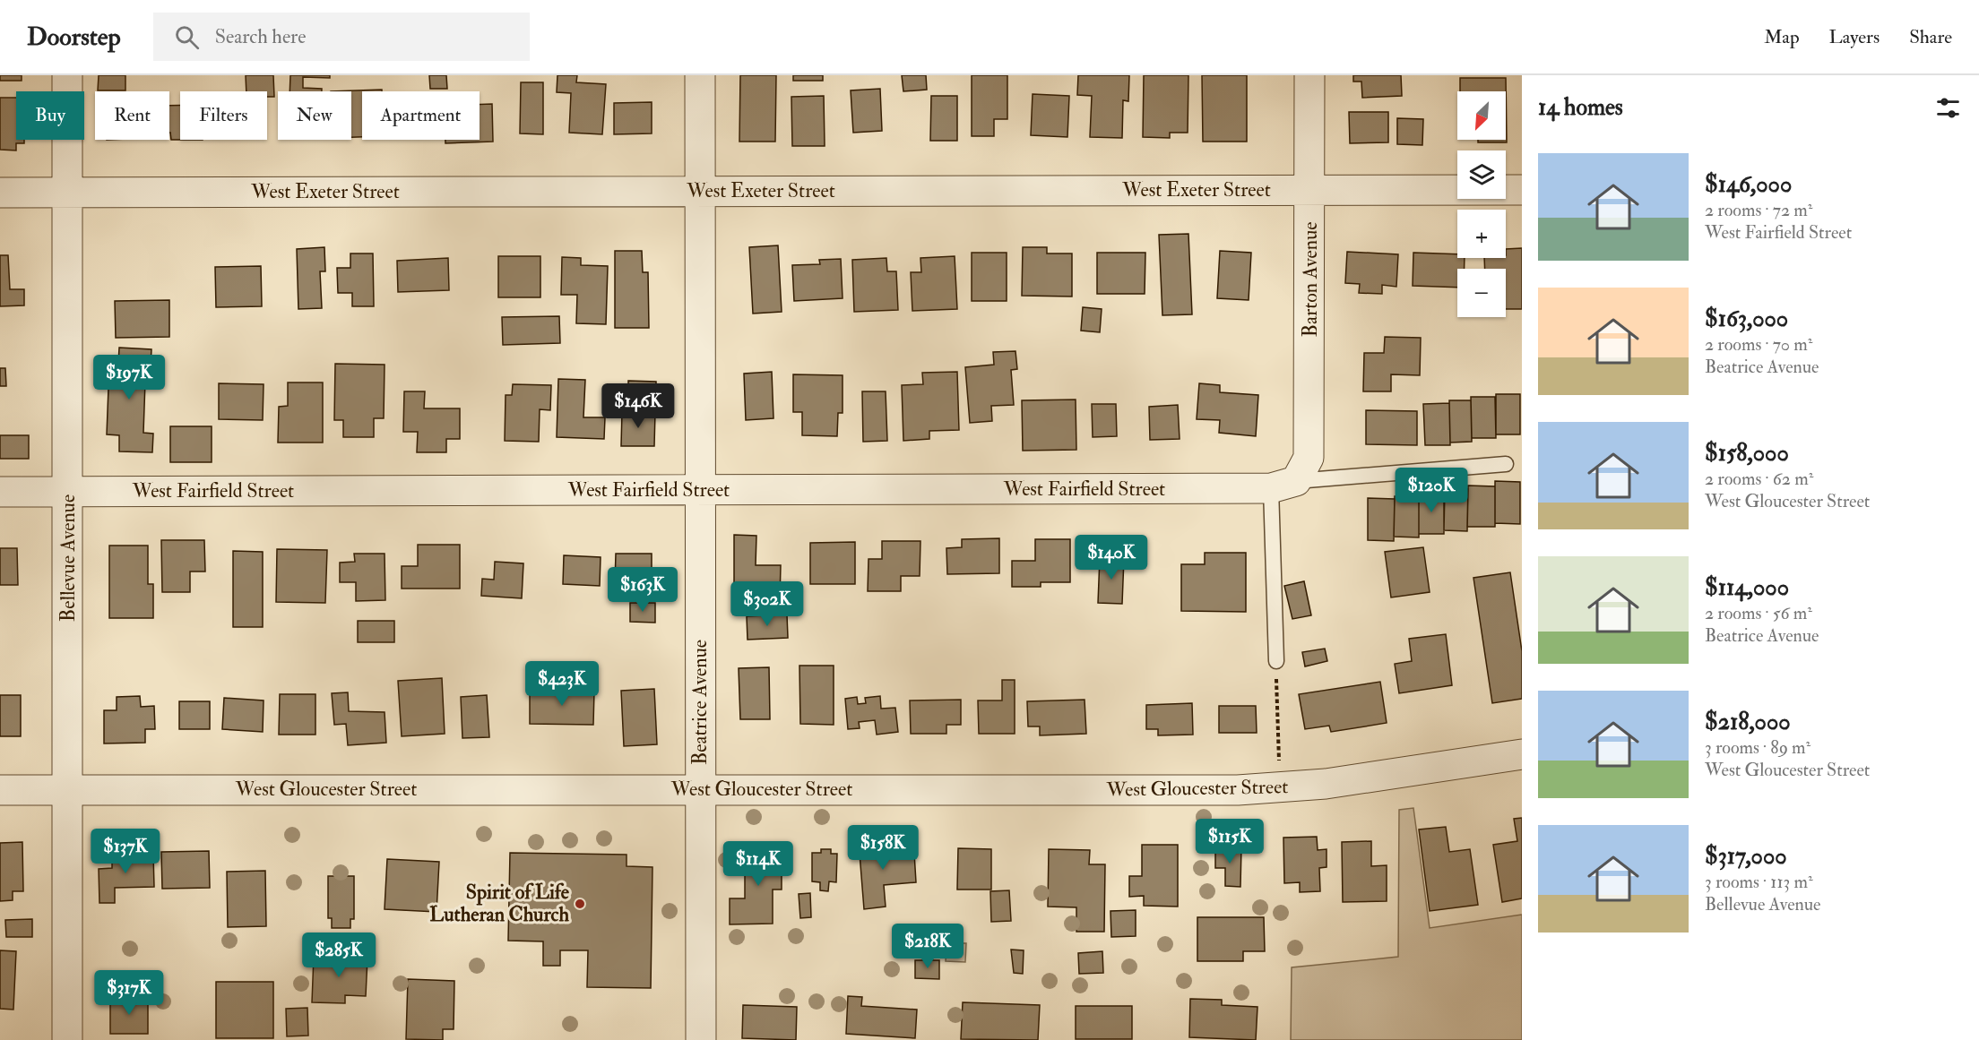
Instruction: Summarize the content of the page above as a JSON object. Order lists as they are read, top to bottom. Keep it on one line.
{"streets":{"street":["West Exeter Street","Barton Avenue","West Fairfield Street","Bellevue Avenue","Beatrice Avenue","West Gloucester Street"]},"crossings":[["West Exeter Street","Barton Avenue"],["West Exeter Street","Bellevue Avenue"],["West Exeter Street","Beatrice Avenue"],["Barton Avenue","West Fairfield Street"],["West Fairfield Street","Bellevue Avenue"],["West Fairfield Street","Beatrice Avenue"],["Bellevue Avenue","West Gloucester Street"],["Beatrice Avenue","West Gloucester Street"]],"places":["Spirit of Life Lutheran Church"],"north":"bottom left","page":{"header":"Doorstep","search":"Search here","nav":["Map","Layers","Share"],"heading":"14 homes","map_buttons":["+","−"],"chip":["Buy","Rent","Filters","New","Apartment"],"list":[{"name":"$146,000","note":"2 rooms · 72 m² · West Fairfield Street"},{"name":"$163,000","note":"2 rooms · 70 m² · Beatrice Avenue"},{"name":"$158,000","note":"2 rooms · 62 m² · West Gloucester Street"},{"name":"$114,000","note":"2 rooms · 56 m² · Beatrice Avenue"},{"name":"$218,000","note":"3 rooms · 89 m² · West Gloucester Street"},{"name":"$317,000","note":"3 rooms · 113 m² · Bellevue Avenue"}],"price":["$197K","$146K","$120K","$140K","$163K","$302K","$423K","$115K","$158K","$137K","$114K","$218K","$285K","$317K"]}}
